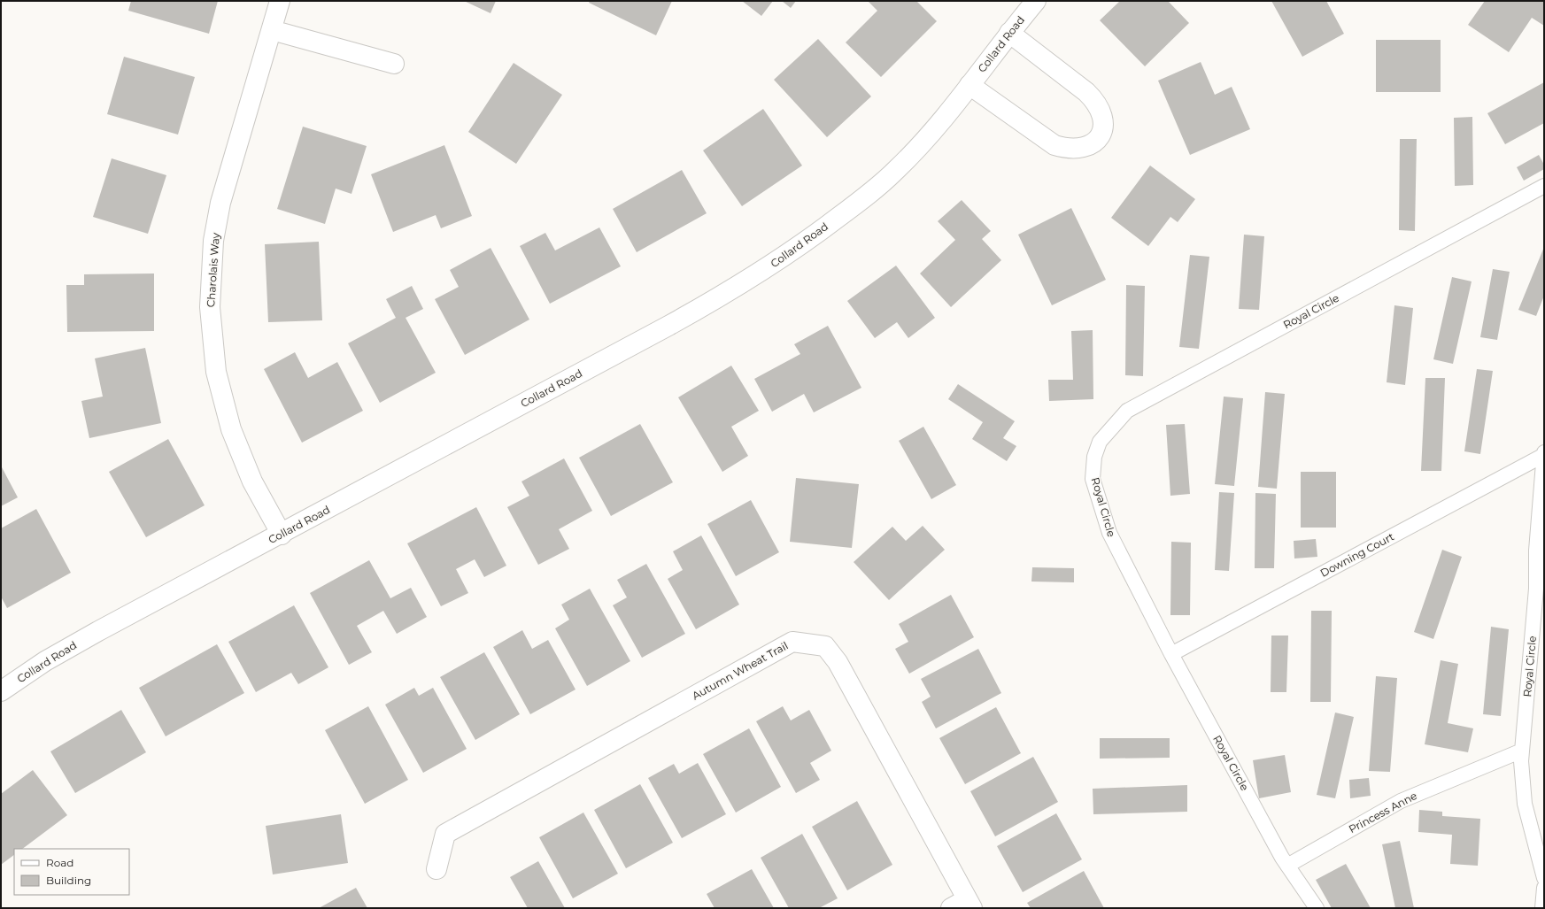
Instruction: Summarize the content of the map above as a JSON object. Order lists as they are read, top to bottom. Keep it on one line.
{"streets":{"street":["Collard Road","Charolais Way","Autumn Wheat Trail"],"lane":["Royal Circle","Downing Court","Princess Anne"]},"crossings":[["Collard Road","Charolais Way"],["Royal Circle","Downing Court"],["Royal Circle","Princess Anne"]],"legend":["Road","Building"]}
